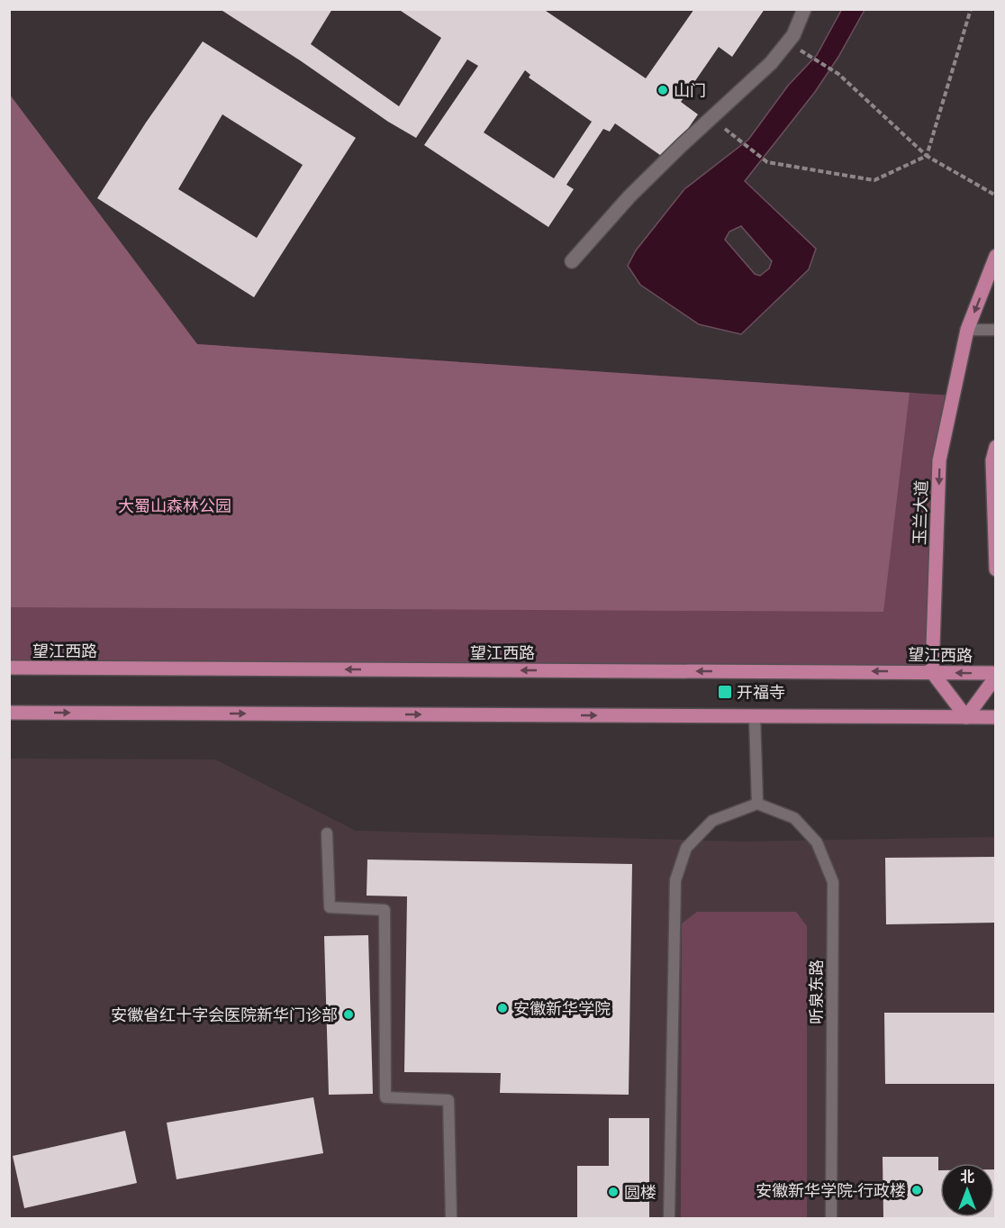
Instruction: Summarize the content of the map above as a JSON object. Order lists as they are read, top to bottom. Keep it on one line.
{"streets":{"main road":["玉兰大道","望江西路"],"lane":["听泉东路"]},"crossings":[["玉兰大道","望江西路"]],"one_way":["玉兰大道"],"parks":["大蜀山森林公园"],"places":{"other":["山门","安徽新华学院","安徽省红十字会医院新华门诊部","安徽新华学院-行政楼","圆楼"],"transit":["开福寺"]},"north":"top"}
